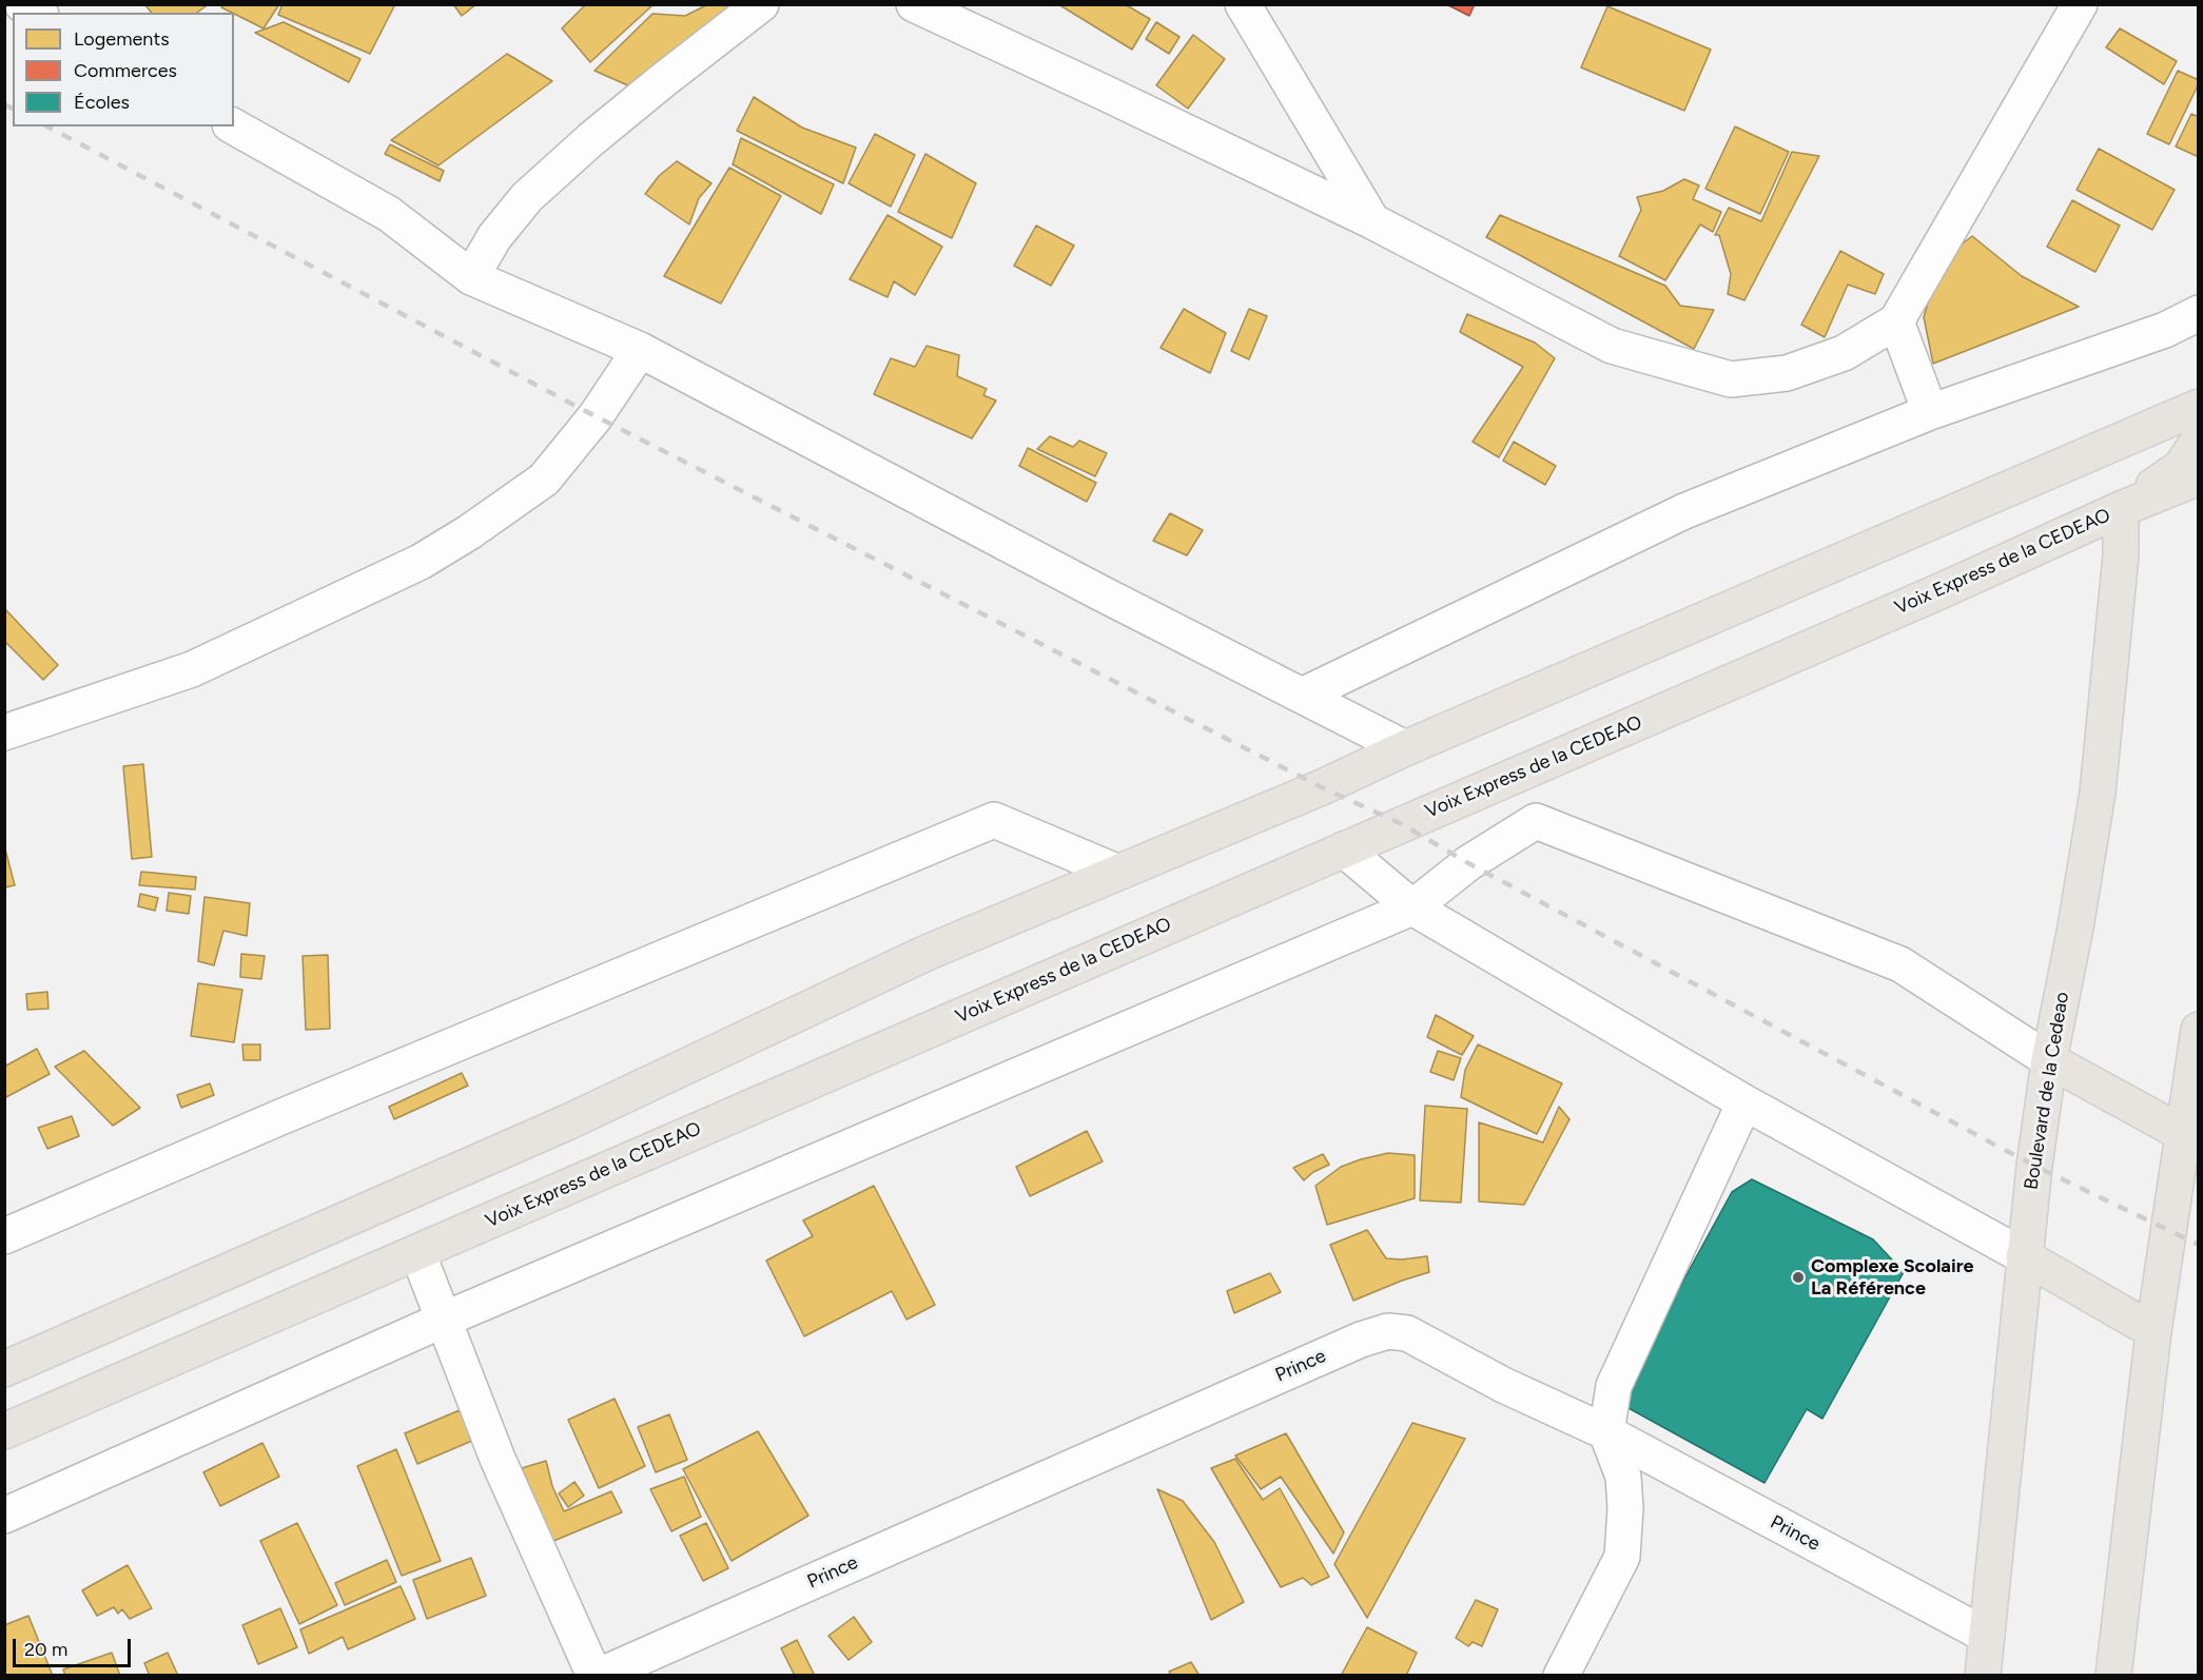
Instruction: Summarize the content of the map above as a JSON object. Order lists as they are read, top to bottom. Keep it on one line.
{"streets":{"main road":["Voix Express de la CEDEAO","Boulevard de la Cedeao"],"street":["Prince"]},"crossings":[["Voix Express de la CEDEAO","Boulevard de la Cedeao"],["Boulevard de la Cedeao","Prince"]],"places":["Complexe Scolaire La Référence"],"legend":["Logements","Commerces","Écoles"],"scale_bar":"20 m"}
